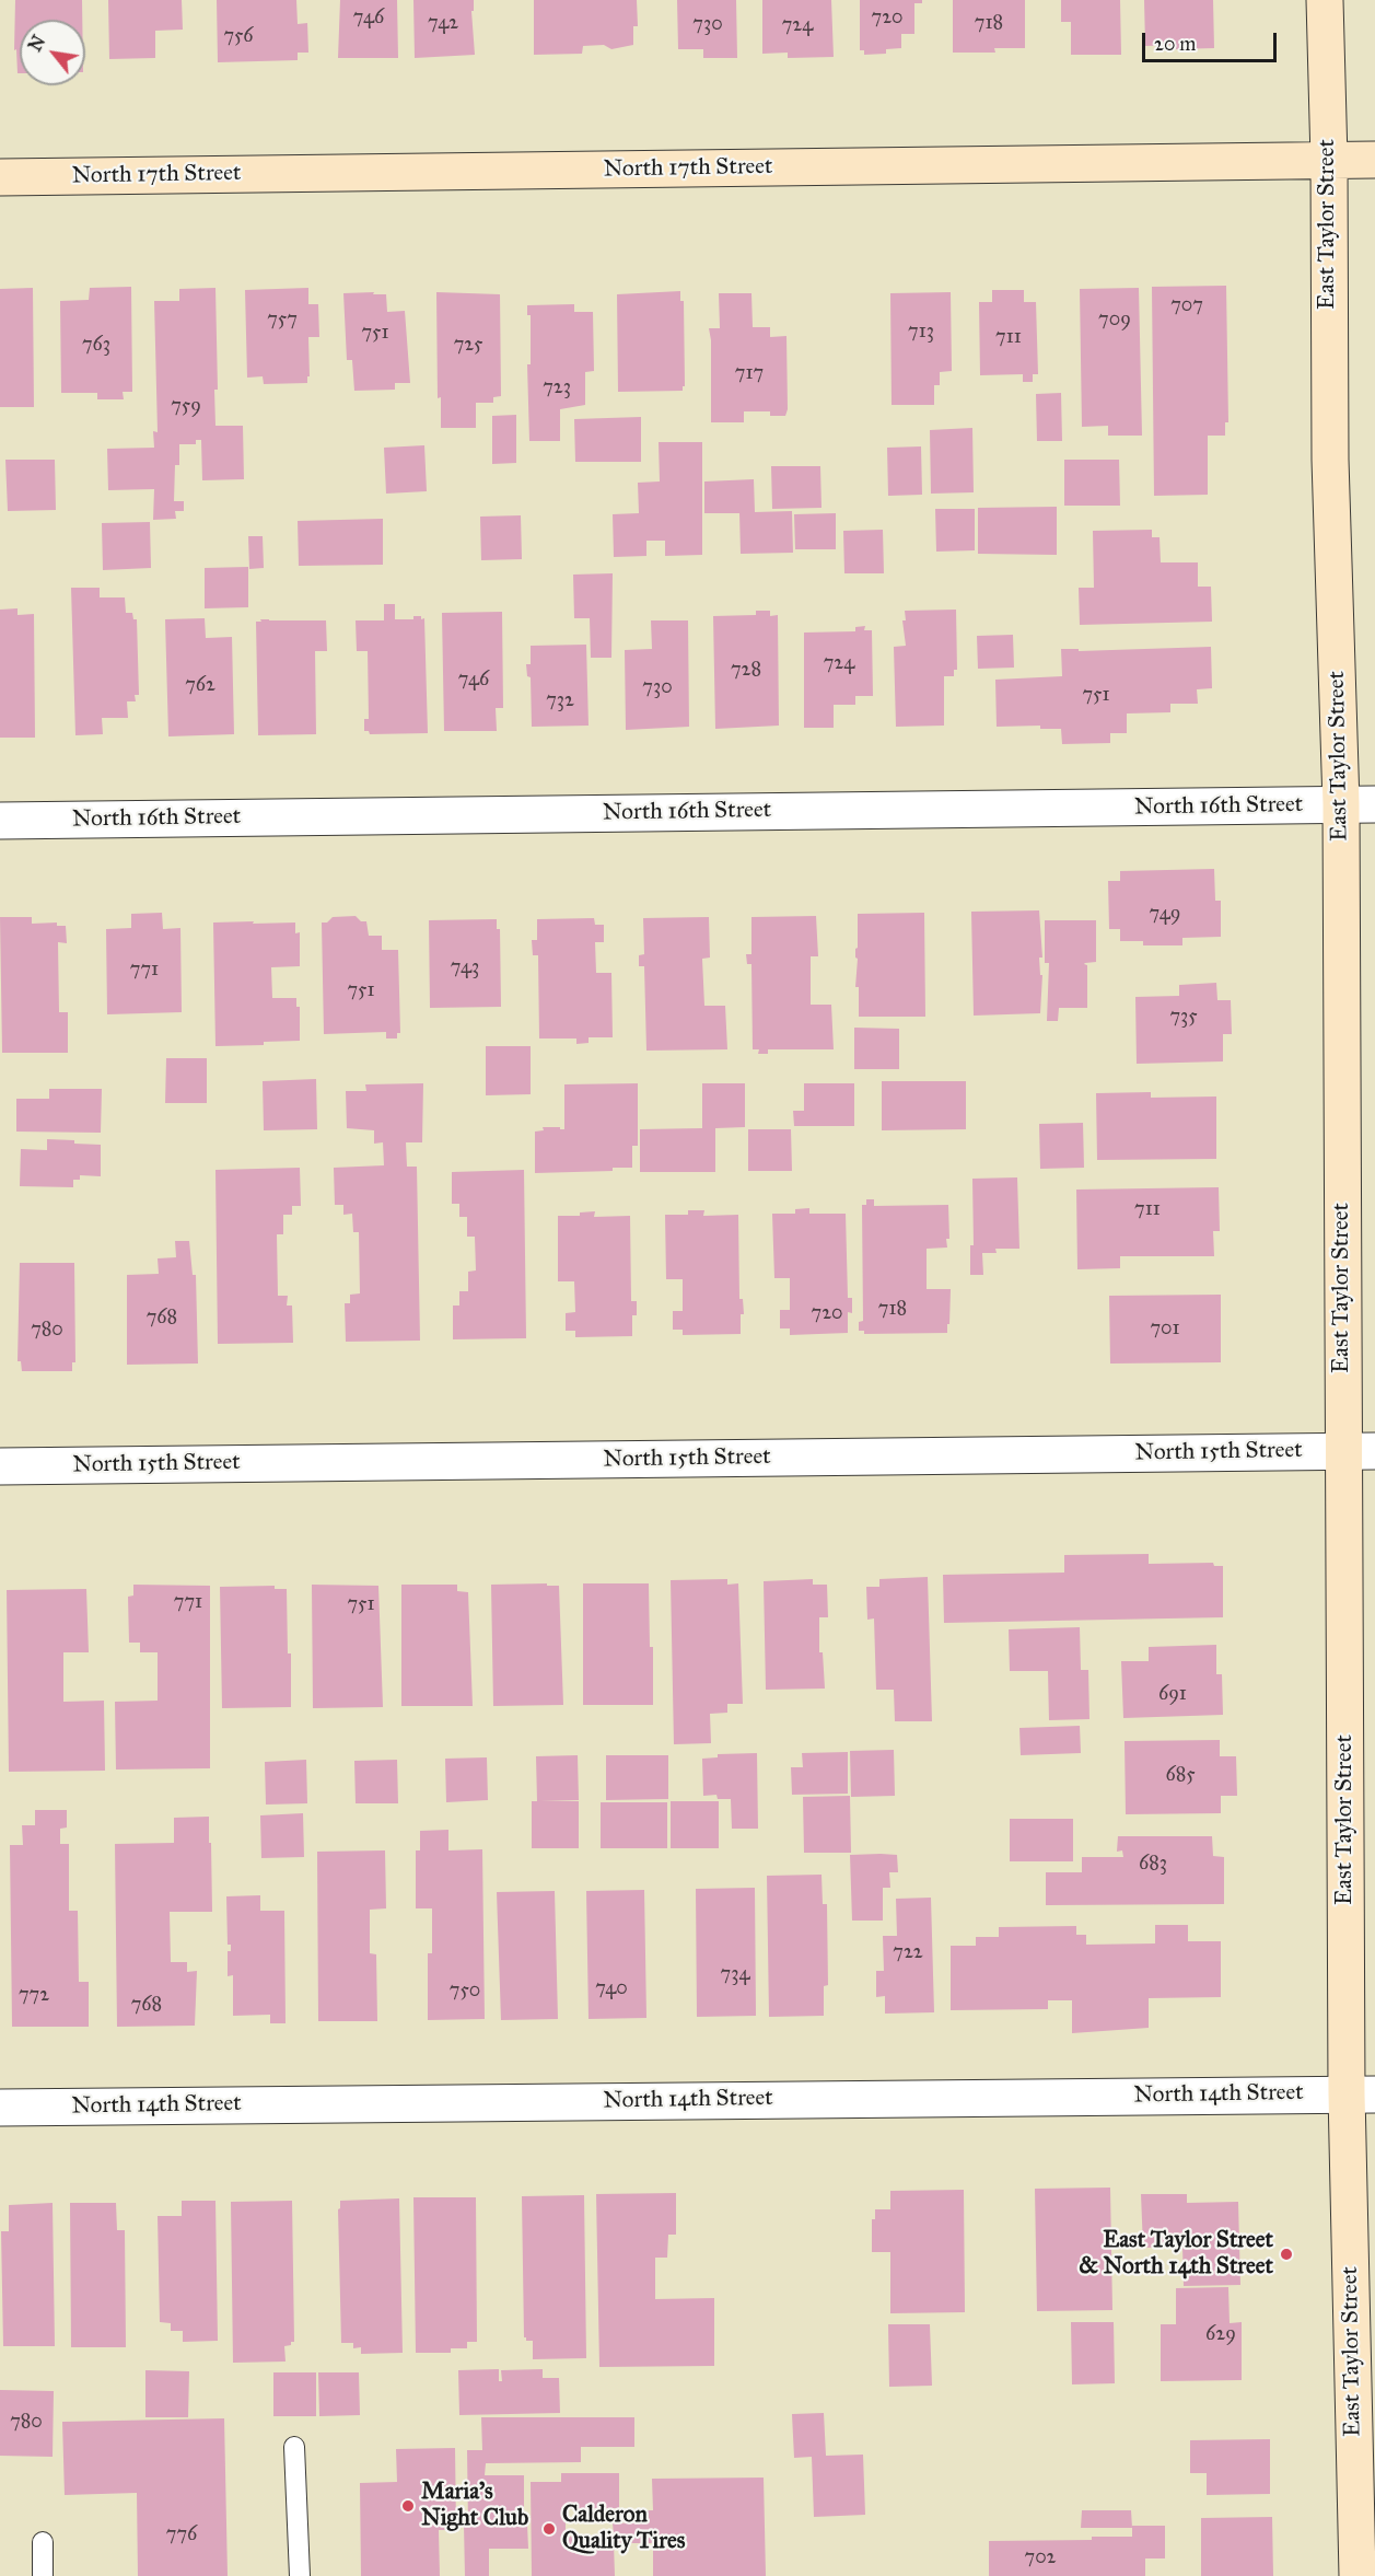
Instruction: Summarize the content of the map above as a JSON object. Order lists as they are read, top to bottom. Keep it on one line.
{"streets":{"main road":["North 17th Street","East Taylor Street"],"street":["North 16th Street","North 15th Street","North 14th Street"]},"crossings":[["North 17th Street","East Taylor Street"],["East Taylor Street","North 16th Street"],["East Taylor Street","North 15th Street"],["East Taylor Street","North 14th Street"]],"places":["East Taylor Street & North 14th Street","Maria’s Night Club","Calderon Quality Tires"],"house_numbers":["746","720","742","718","730","724","756","707","757","709","713","751","711","763","725","717","723","759","724","728","746","762","730","751","732","749","743","771","751","735","711","718","720","768","701","780","771","751","691","685","683","722","734","740","750","772","768","629","780","776","702"],"scale_bar":"20 m","north":"top left"}
